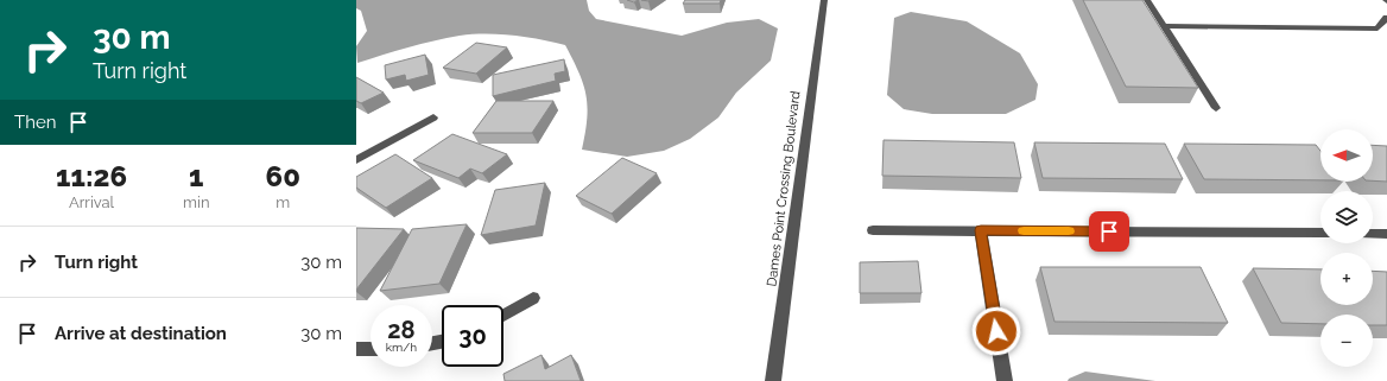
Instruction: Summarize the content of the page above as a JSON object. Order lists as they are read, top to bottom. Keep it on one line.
{"streets":{"street":["Dames Point Crossing Boulevard"]},"north":"left","page":{"turn":["30 m","Turn right"],"then":"Then","map_buttons":["+","−"],"eta":["11:26","Arrival","1","min","60","m"],"list":[{"name":"Turn right","value":"30 m"},{"name":"Arrive at destination","value":"30 m"}],"speed":"28 km/h","limit":"30"}}
